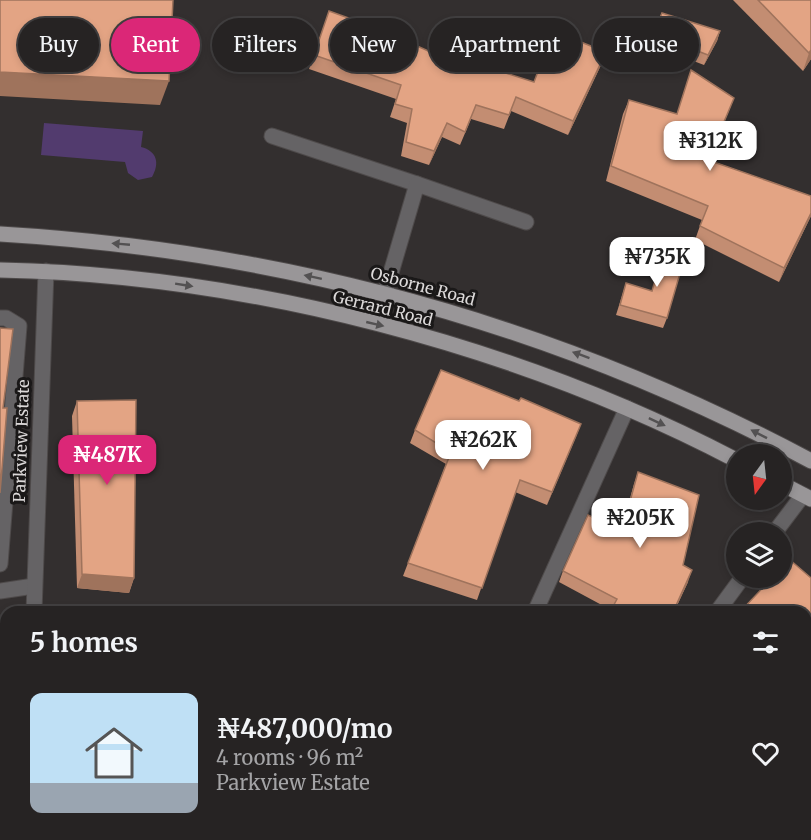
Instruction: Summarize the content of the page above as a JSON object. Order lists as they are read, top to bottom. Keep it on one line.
{"streets":{"main road":["Osborne Road","Gerrard Road"],"street":["Parkview Estate"]},"crossings":[["Gerrard Road","Parkview Estate"]],"one_way":["Osborne Road","Gerrard Road"],"north":"bottom","page":{"chip":["Buy","Rent","Filters","New","Apartment","House"],"price":["₦312K","₦735K","₦262K","₦487K","₦205K"],"heading":"5 homes","list":[{"name":"₦487,000/mo","note":"4 rooms · 96 m² · Parkview Estate"}]}}
